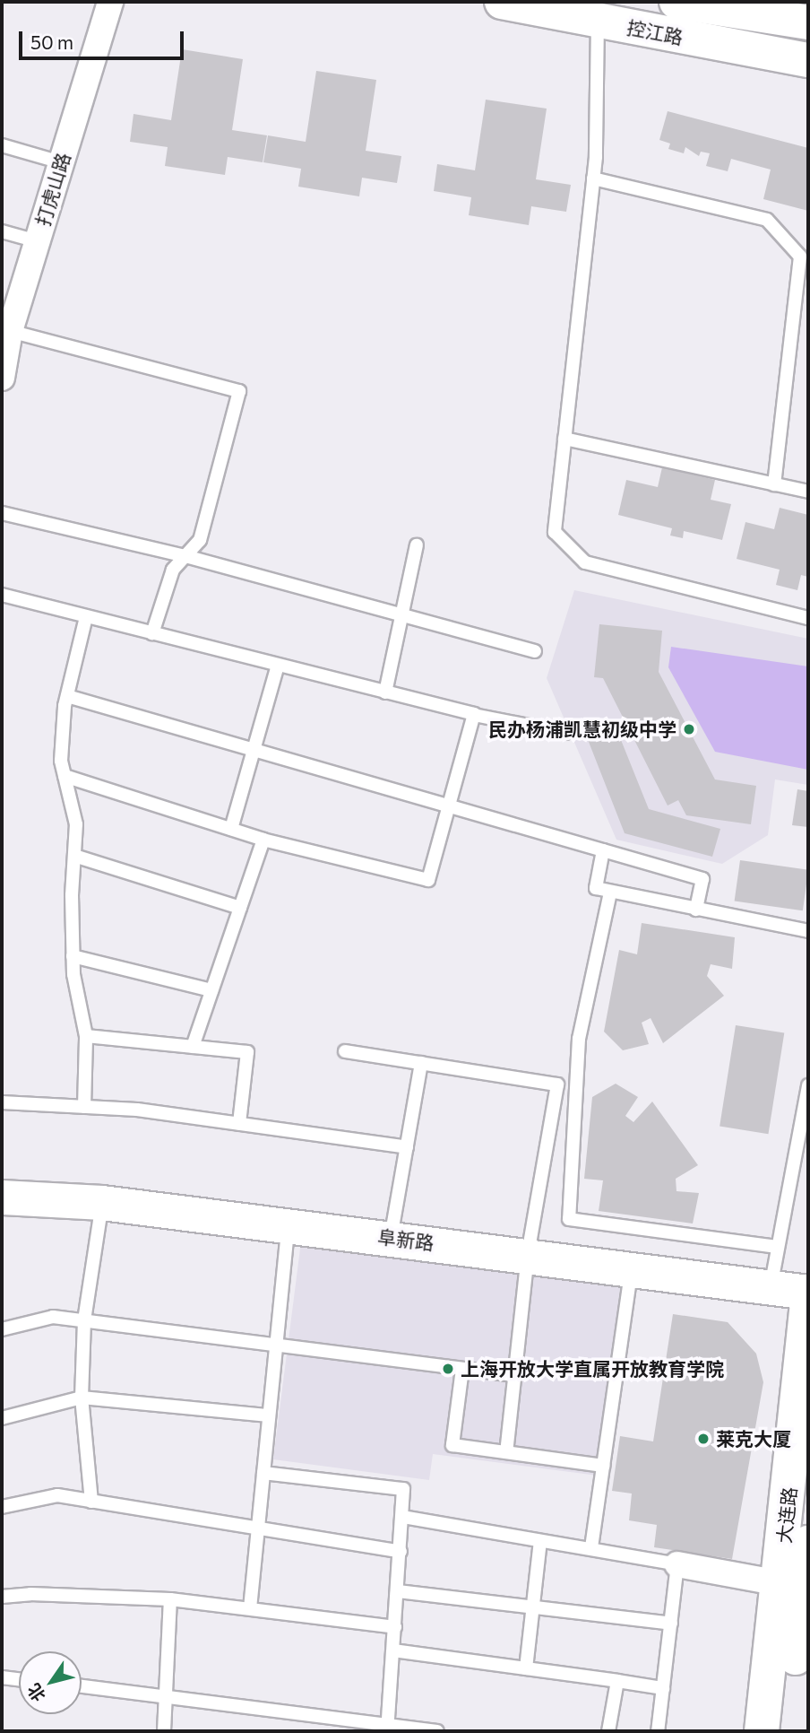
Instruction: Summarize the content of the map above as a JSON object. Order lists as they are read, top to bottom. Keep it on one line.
{"streets":{"main road":["控江路","阜新路","大连路"],"street":["打虎山路"]},"places":["民办杨浦凯慧初级中学","上海开放大学直属开放教育学院","莱克大厦"],"scale_bar":"50 m","north":"bottom left"}
